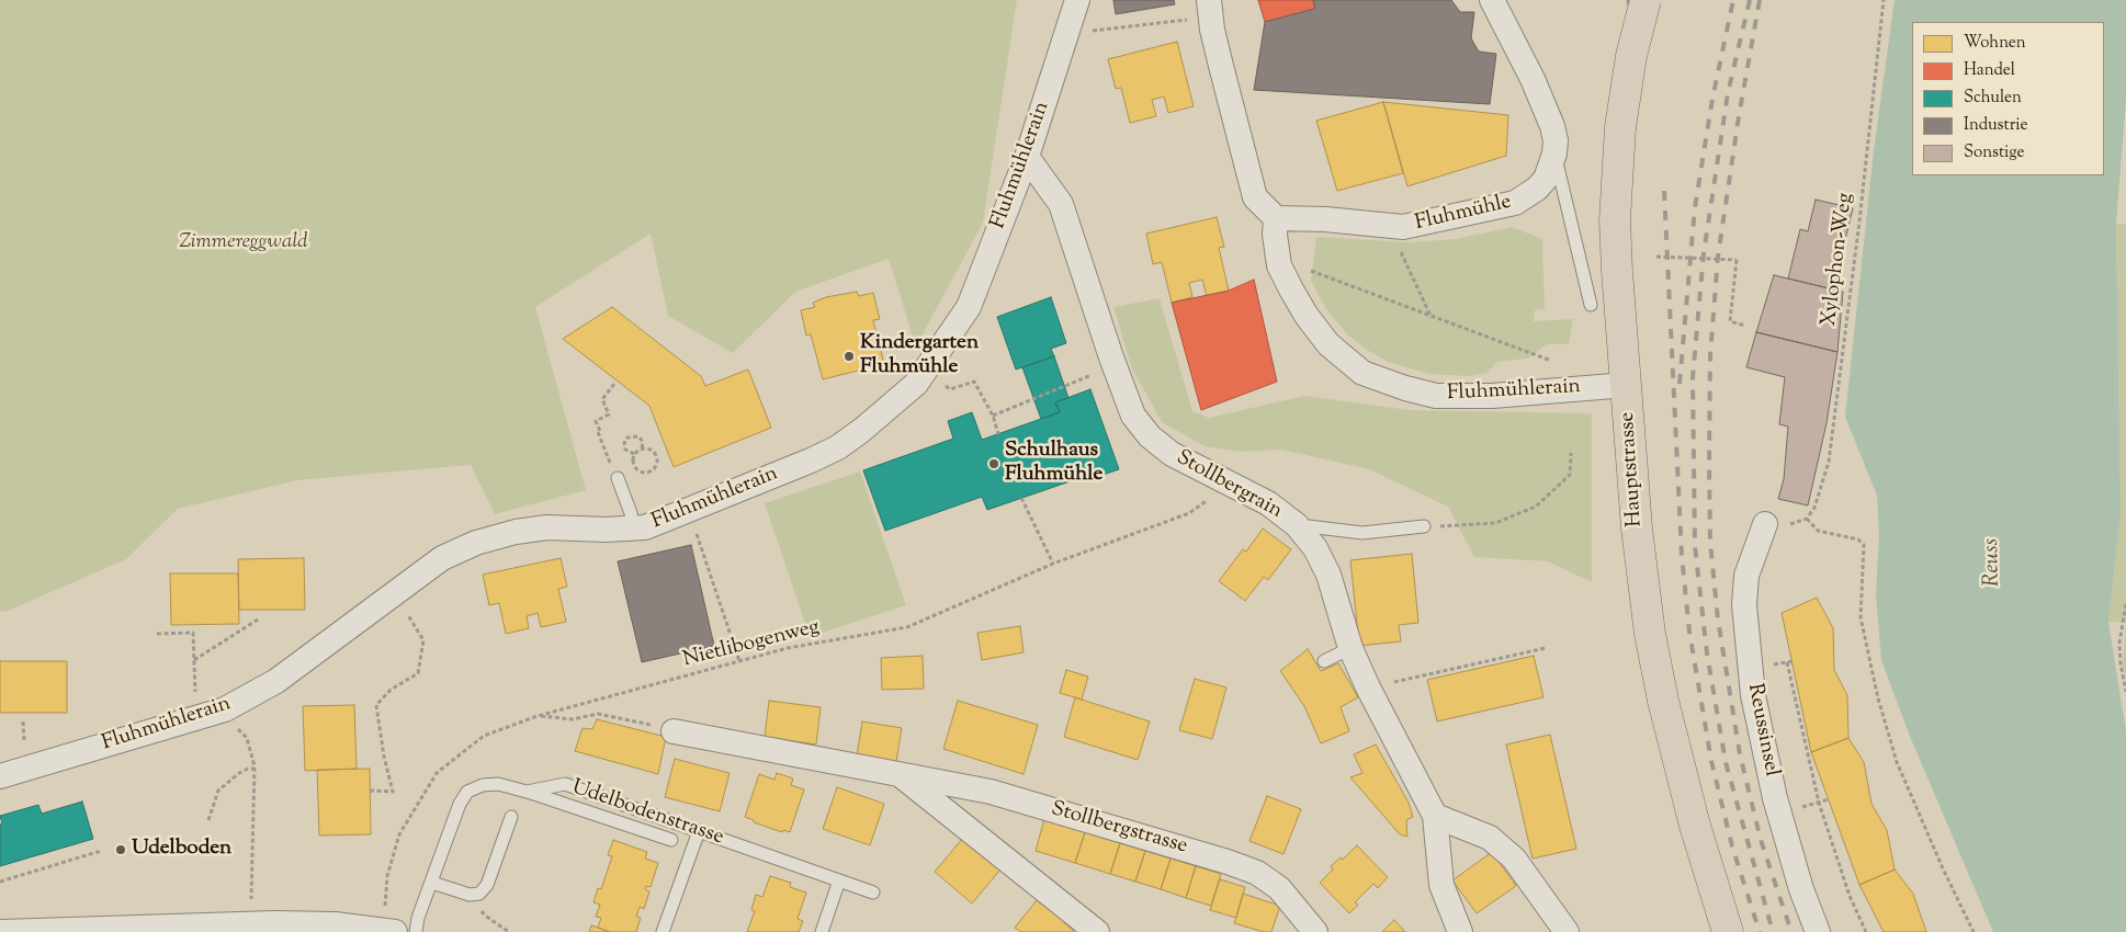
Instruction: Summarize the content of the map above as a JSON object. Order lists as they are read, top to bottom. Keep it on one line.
{"streets":{"main road":["Hauptstrasse"],"street":["Fluhmühlerain","Fluhmühle","Stollbergrain","Reussinsel","Stollbergstrasse"],"lane":["Udelbodenstrasse"],"path":["Xylophon-Weg","Nietlibogenweg"]},"crossings":[["Fluhmühlerain","Fluhmühle"],["Fluhmühlerain","Hauptstrasse"],["Fluhmühlerain","Stollbergrain"]],"water":["Reuss"],"parks":["Zimmereggwald"],"places":["Kindergarten Fluhmühle","Schulhaus Fluhmühle","Udelboden"],"legend":["Wohnen","Handel","Schulen","Industrie","Sonstige"]}
